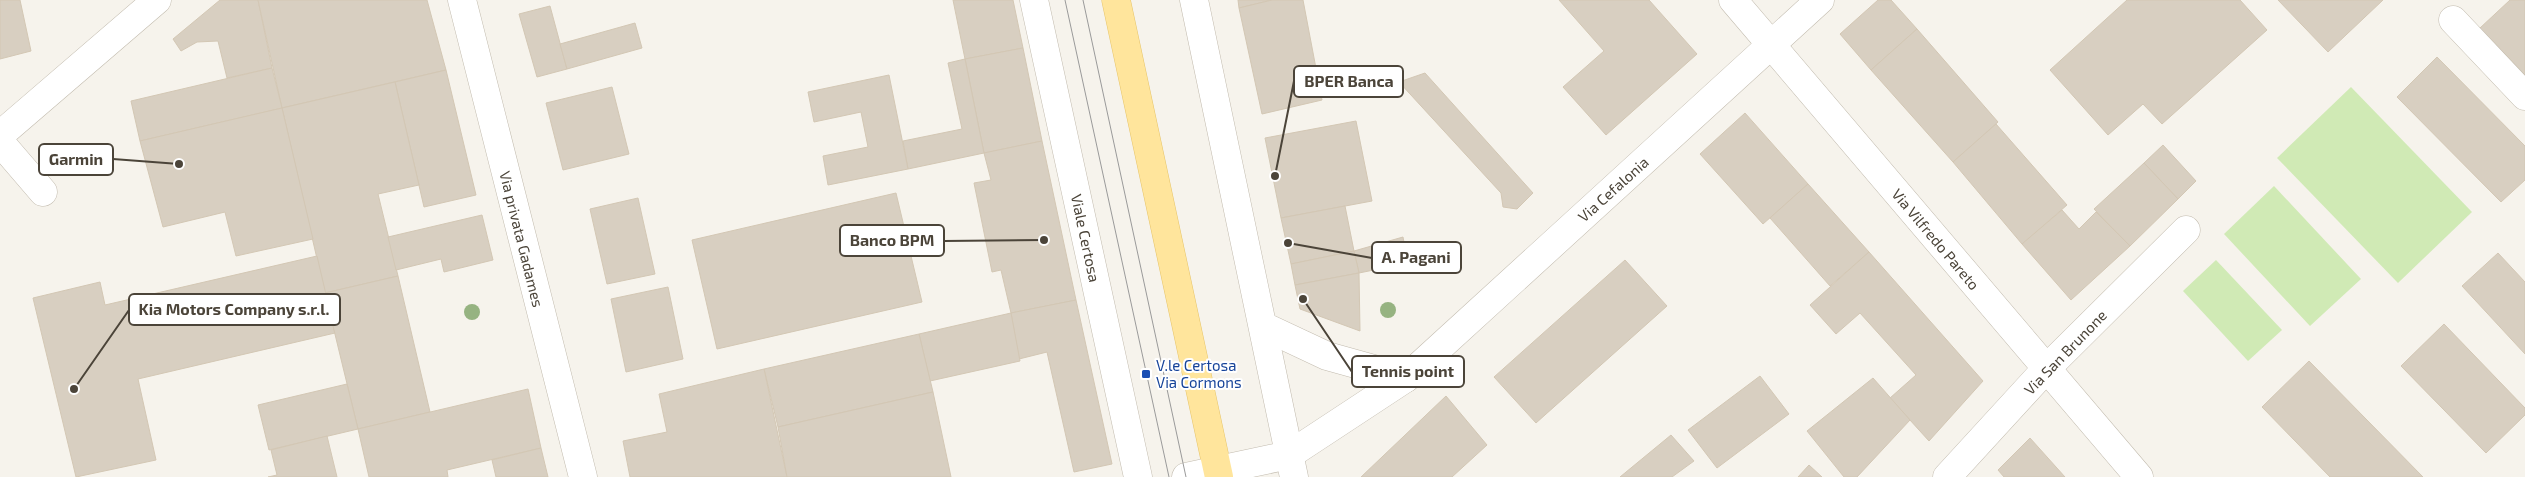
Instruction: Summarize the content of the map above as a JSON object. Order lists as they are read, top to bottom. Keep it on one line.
{"streets":{"street":["Via Cefalonia","Viale Certosa","Via privata Gadames","Via Vilfredo Pareto","Via San Brunone"]},"crossings":[["Via Cefalonia","Via Vilfredo Pareto"],["Via Vilfredo Pareto","Via San Brunone"]],"places":{"other":["Garmin","BPER Banca","Banco BPM","A. Pagani","Tennis point","Kia Motors Company s.r.l."],"transit":["V.le Certosa Via Cormons"]}}
